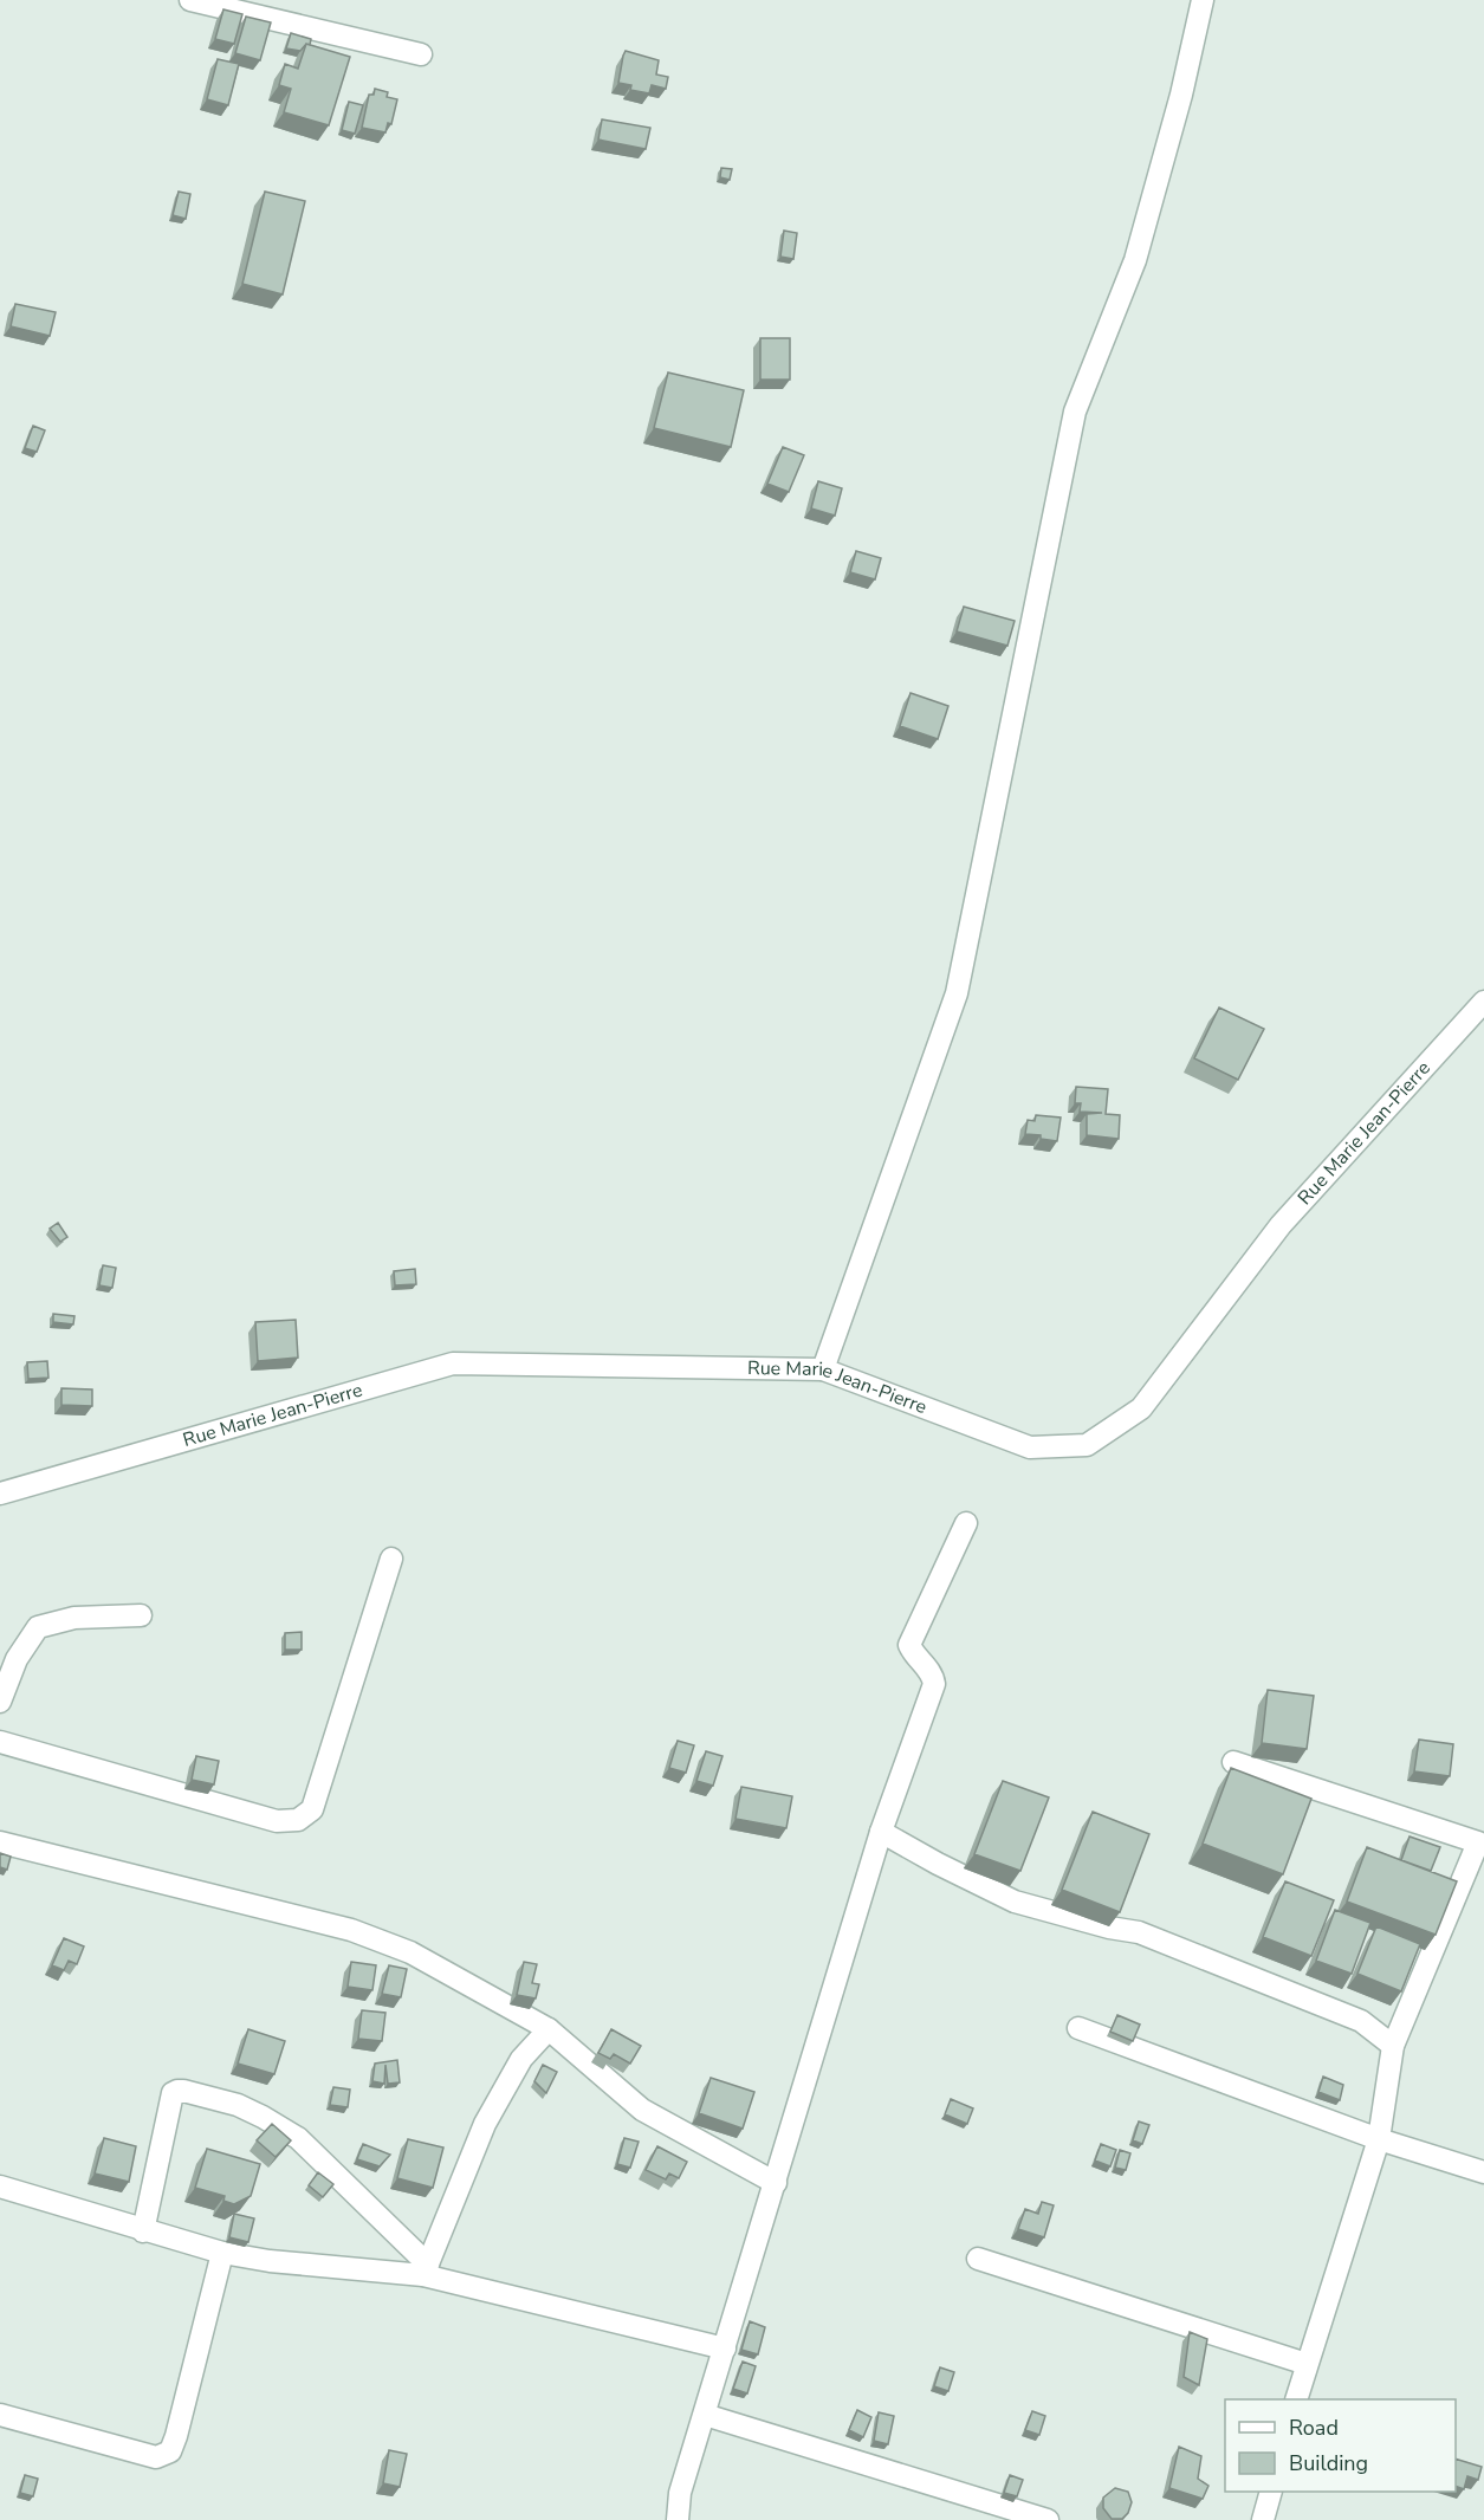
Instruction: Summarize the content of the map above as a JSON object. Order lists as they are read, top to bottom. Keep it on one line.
{"streets":{"street":["Rue Marie Jean-Pierre"]},"legend":["Road","Building"]}
